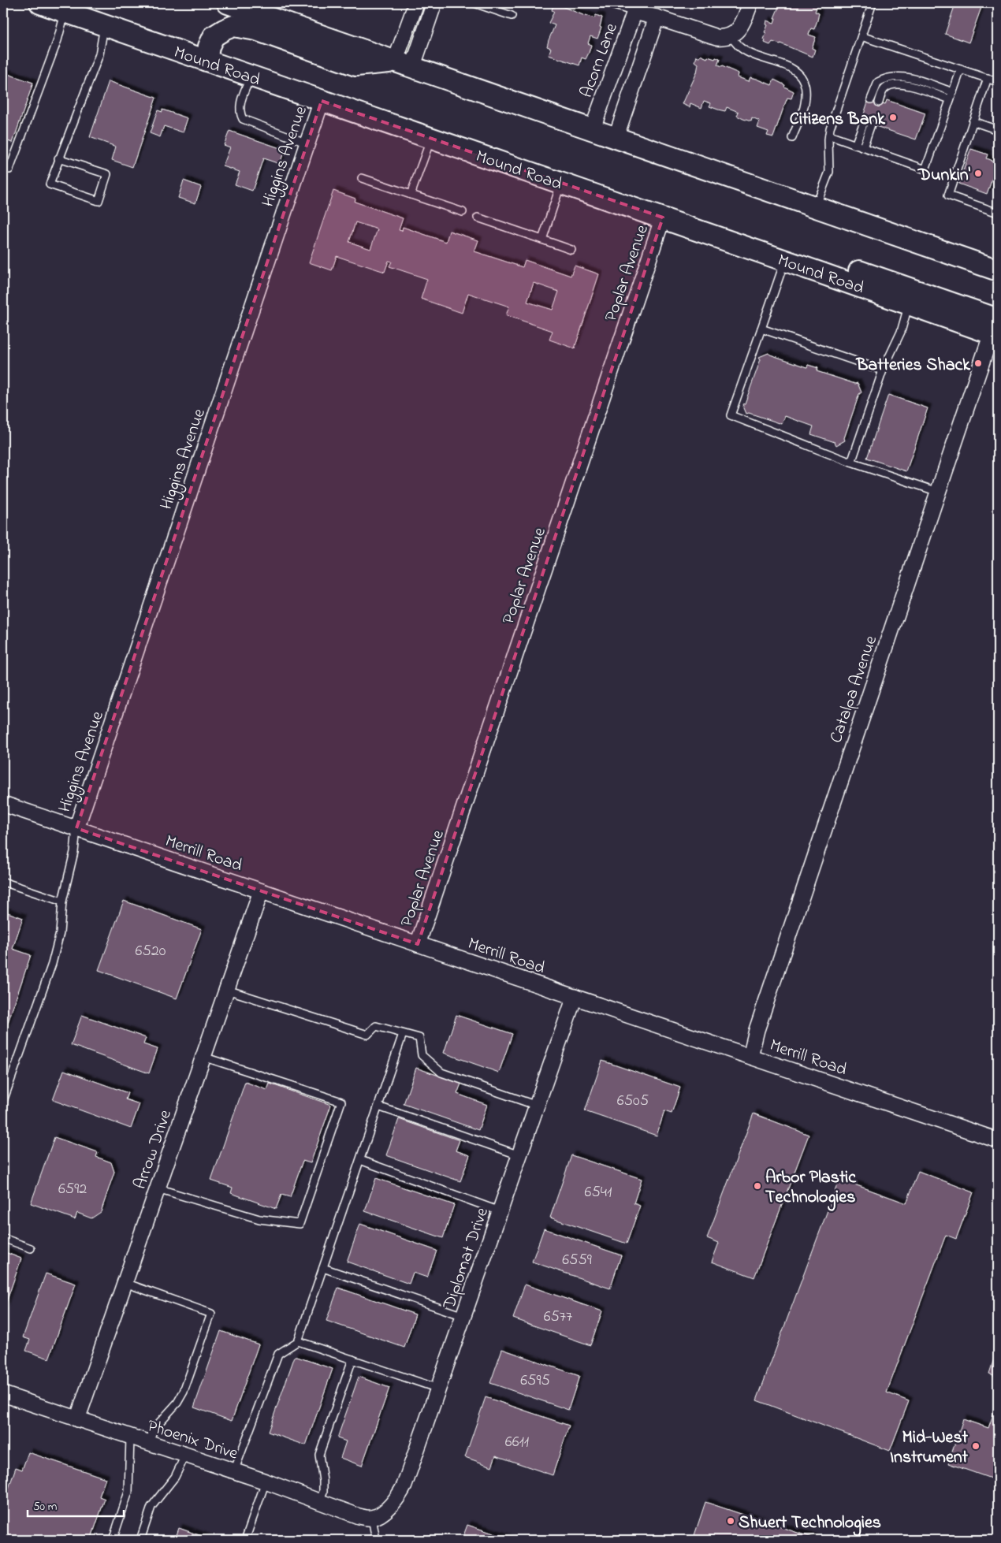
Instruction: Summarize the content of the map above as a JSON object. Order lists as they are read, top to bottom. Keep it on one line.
{"streets":{"main road":["Mound Road"],"street":["Acorn Lane","Higgins Avenue","Poplar Avenue","Catalpa Avenue","Merrill Road","Arrow Drive","Diplomat Drive","Phoenix Drive"]},"crossings":[["Mound Road","Higgins Avenue"],["Mound Road","Poplar Avenue"],["Higgins Avenue","Merrill Road"],["Poplar Avenue","Merrill Road"],["Catalpa Avenue","Merrill Road"],["Merrill Road","Arrow Drive"],["Merrill Road","Diplomat Drive"],["Arrow Drive","Phoenix Drive"],["Diplomat Drive","Phoenix Drive"]],"places":["Citizens Bank","Dunkin'","Batteries Shack","Arbor Plastic Technologies","Mid-West Instrument","Shuert Technologies"],"house_numbers":["6520","6505","6592","6541","6559","6577","6595","6611"],"scale_bar":"50 m"}
